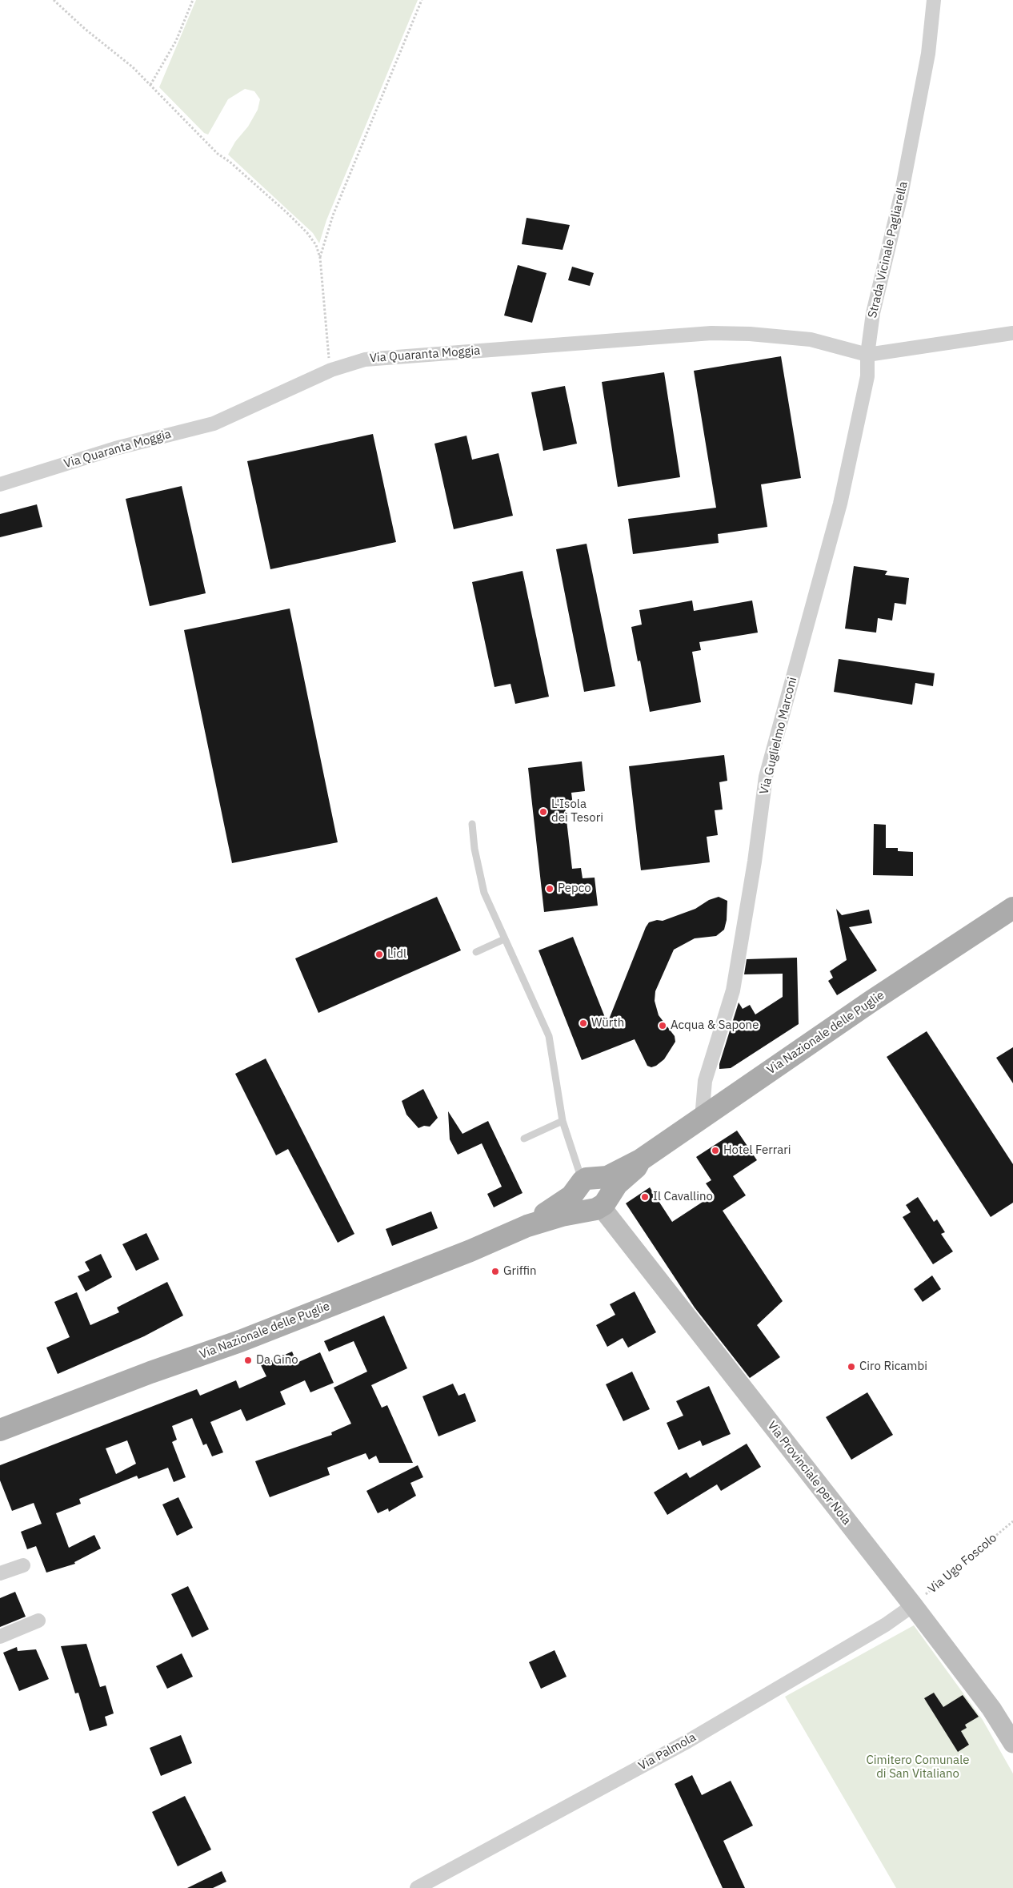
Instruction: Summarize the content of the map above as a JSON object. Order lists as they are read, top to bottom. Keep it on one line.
{"streets":{"main road":["Via Nazionale delle Puglie"],"street":["Strada Vicinale Pagliarella","Via Quaranta Moggia","Via Guglielmo Marconi","Via Provinciale per Nola","Via Palmola"],"path":["Via Ugo Foscolo"]},"crossings":[["Strada Vicinale Pagliarella","Via Quaranta Moggia"],["Strada Vicinale Pagliarella","Via Guglielmo Marconi"],["Via Quaranta Moggia","Via Guglielmo Marconi"],["Via Guglielmo Marconi","Via Nazionale delle Puglie"],["Via Nazionale delle Puglie","Via Provinciale per Nola"],["Via Provinciale per Nola","Via Ugo Foscolo"],["Via Provinciale per Nola","Via Palmola"],["Via Ugo Foscolo","Via Palmola"]],"parks":["Cimitero Comunale di San Vitaliano"],"places":["L'Isola dei Tesori","Pepco","Lidl","Würth","Acqua & Sapone","Hotel Ferrari","Il Cavallino","Griffin","Da Gino","Ciro Ricambi"]}
